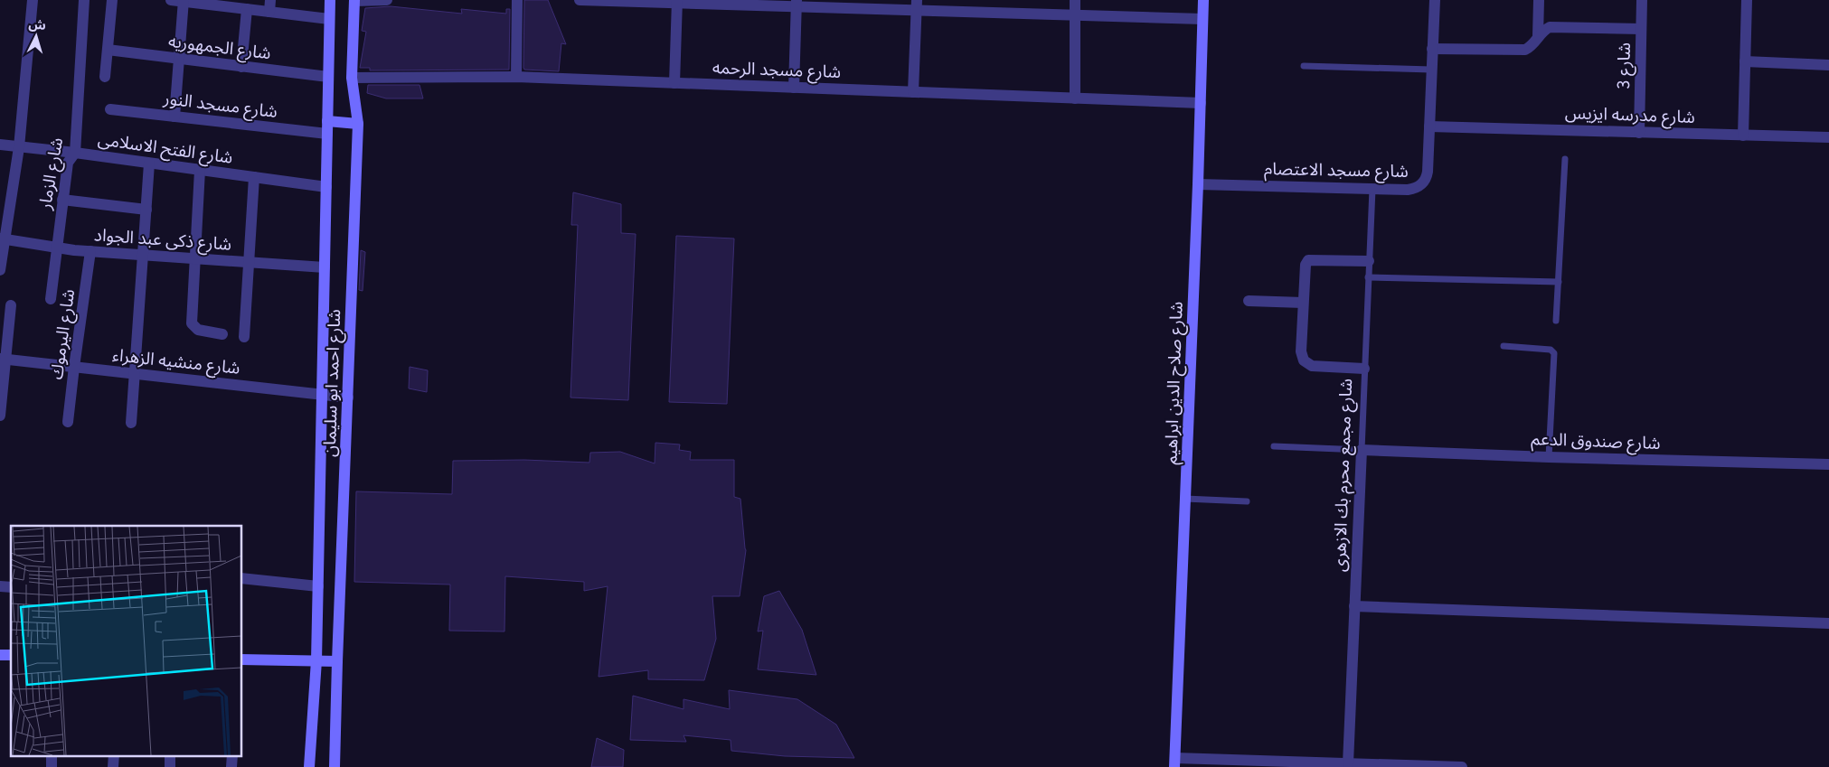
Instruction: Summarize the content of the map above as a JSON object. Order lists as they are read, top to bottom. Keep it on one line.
{"streets":{"main road":["شارع احمد ابو سليمان","شارع صلاح الدين ابراهيم"],"street":["شارع الجمهوريه","شارع 3","شارع مسجد الرحمه","شارع مسجد النور","شارع مدرسه ايزيس","شارع الفتح الاسلامى","شارع مسجد الاعتصام","شارع الزمار","شارع ذكى عبد الجواد","شارع اليرموك","شارع منشيه الزهراء","شارع صندوق الدعم","شارع مجمع محرم بك الازهرى"]},"crossings":[["شارع الجمهوريه","شارع احمد ابو سليمان"],["شارع 3","شارع مدرسه ايزيس"],["شارع مسجد الرحمه","شارع احمد ابو سليمان"],["شارع مسجد الرحمه","شارع صلاح الدين ابراهيم"],["شارع مسجد النور","شارع احمد ابو سليمان"],["شارع مدرسه ايزيس","شارع مسجد الاعتصام"],["شارع الفتح الاسلامى","شارع الزمار"],["شارع الفتح الاسلامى","شارع احمد ابو سليمان"],["شارع مسجد الاعتصام","شارع صلاح الدين ابراهيم"],["شارع مسجد الاعتصام","شارع مجمع محرم بك الازهرى"],["شارع الزمار","شارع ذكى عبد الجواد"],["شارع ذكى عبد الجواد","شارع اليرموك"],["شارع ذكى عبد الجواد","شارع احمد ابو سليمان"],["شارع اليرموك","شارع منشيه الزهراء"],["شارع منشيه الزهراء","شارع احمد ابو سليمان"],["شارع صندوق الدعم","شارع مجمع محرم بك الازهرى"]],"north":"top"}
